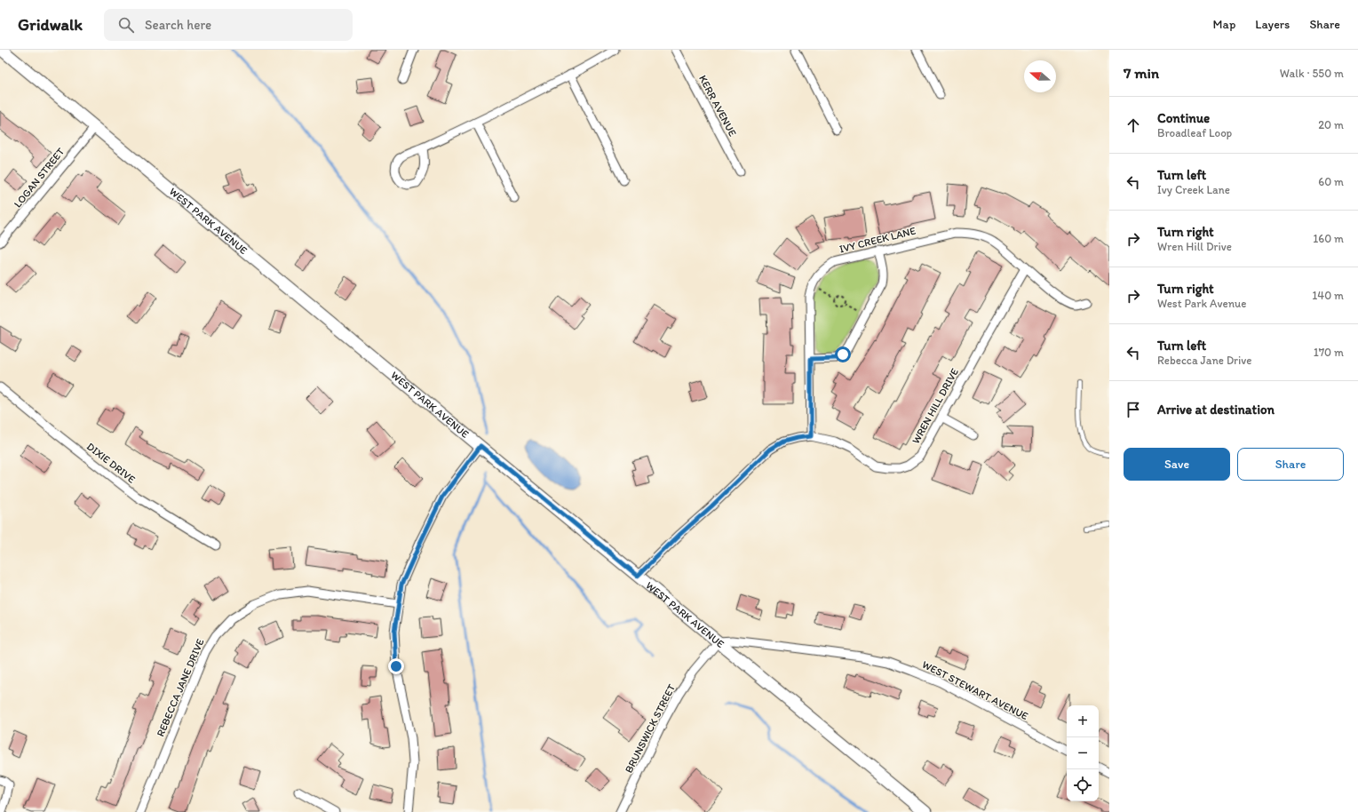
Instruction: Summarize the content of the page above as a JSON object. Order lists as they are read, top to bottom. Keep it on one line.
{"streets":{"main road":["WEST PARK AVENUE"],"street":["KERR AVENUE","LOGAN STREET","IVY CREEK LANE","WREN HILL DRIVE","DIXIE DRIVE","REBECCA JANE DRIVE","WEST STEWART AVENUE","BRUNSWICK STREET"]},"crossings":[["LOGAN STREET","WEST PARK AVENUE"],["WEST PARK AVENUE","WREN HILL DRIVE"],["WEST PARK AVENUE","WEST STEWART AVENUE"],["WEST PARK AVENUE","BRUNSWICK STREET"],["IVY CREEK LANE","WREN HILL DRIVE"],["WEST STEWART AVENUE","BRUNSWICK STREET"]],"north":"left","page":{"header":"Gridwalk","search":"Search here","nav":["Map","Layers","Share"],"heading":["7 min","Walk · 550 m"],"list":[["Continue","Broadleaf Loop","20 m"],["Turn left","Ivy Creek Lane","60 m"],["Turn right","Wren Hill Drive","160 m"],["Turn right","West Park Avenue","140 m"],["Turn left","Rebecca Jane Drive","170 m"],"Arrive at destination"],"buttons":["Save","Share"],"map_buttons":["+","−"]}}
